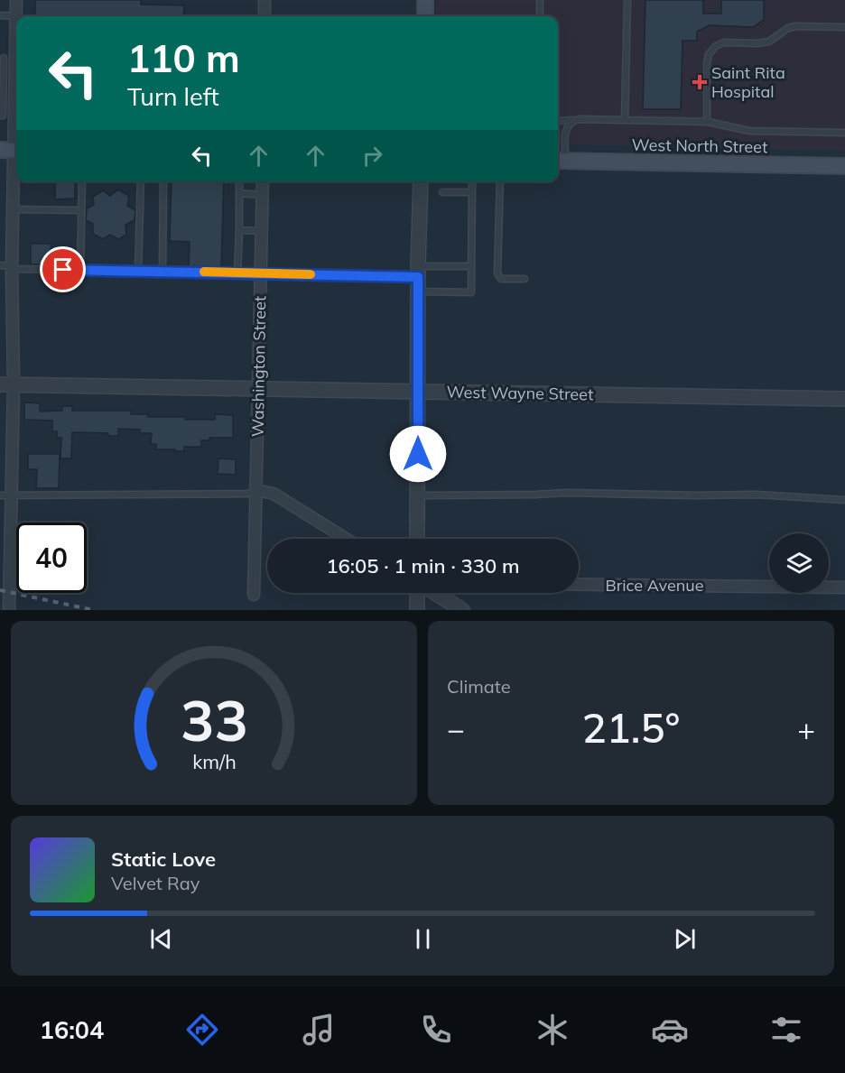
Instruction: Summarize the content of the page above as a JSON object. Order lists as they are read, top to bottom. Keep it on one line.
{"streets":{"main road":["West North Street"],"street":["Washington Street","West Wayne Street","Brice Avenue"]},"crossings":[["Washington Street","West Wayne Street"]],"places":{"health":["Saint Rita Hospital"]},"page":{"turn":["110 m","Turn left"],"limit":"40","trip":"16:05 · 1 min · 330 m","tile":"Climate","heat":["−","21.5°","+"],"song":["Static Love","Velvet Ray"],"tabs":"16:04","gauge":["33","km/h"]}}
